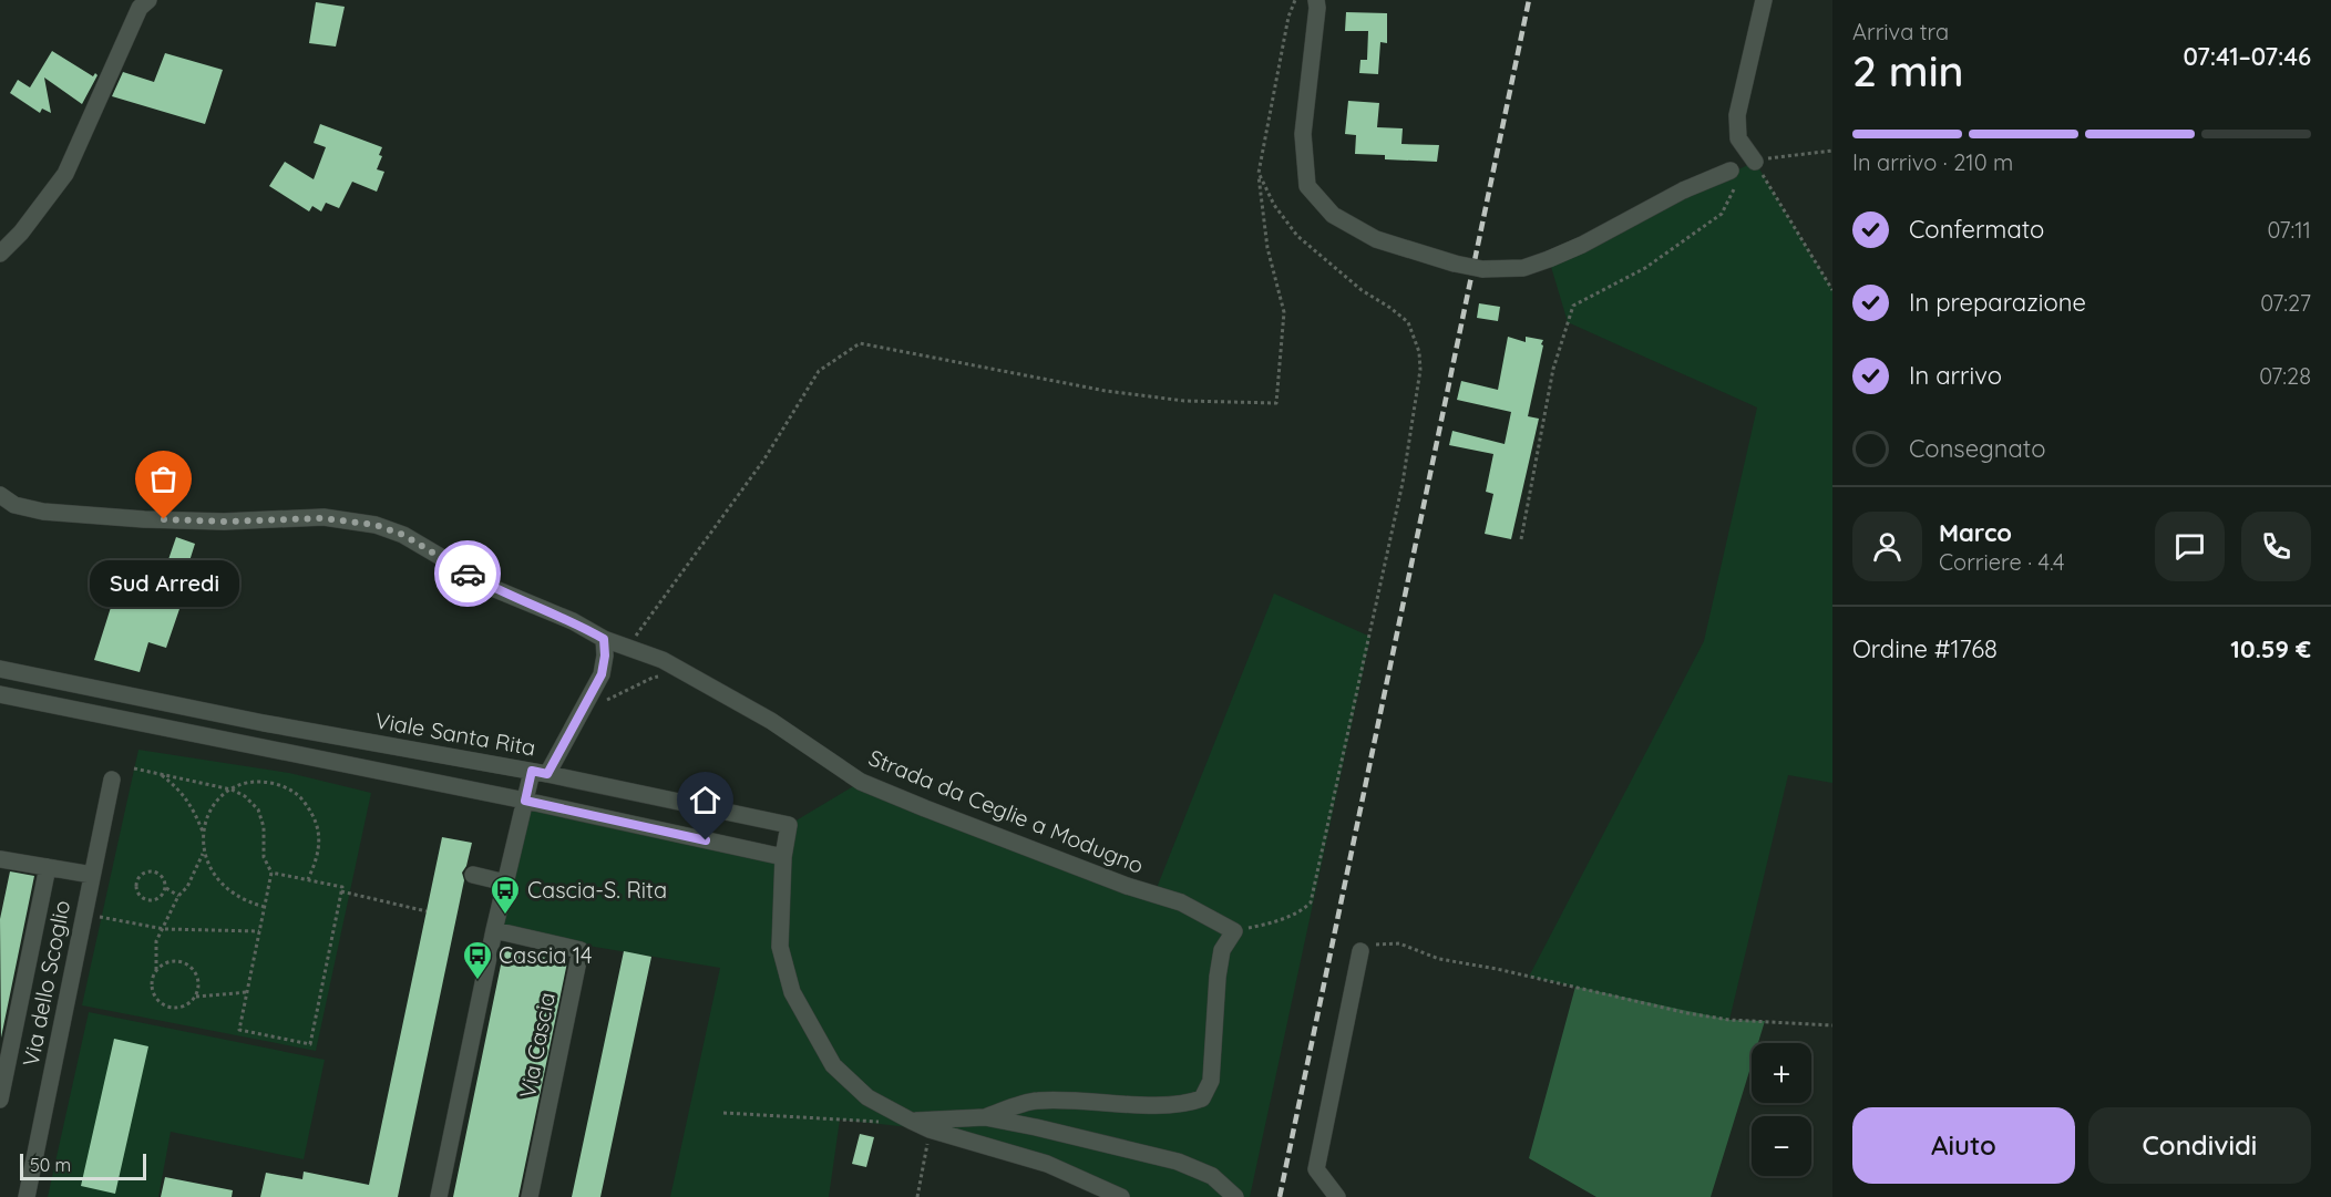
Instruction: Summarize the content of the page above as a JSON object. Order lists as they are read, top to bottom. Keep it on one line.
{"streets":{"street":["Viale Santa Rita","Strada da Ceglie a Modugno","Via dello Scoglio","Via Cascia"]},"places":{"other":["Sud Arredi"],"bus stop":["Cascia-S. Rita","Cascia 14"]},"scale_bar":"50 m","page":{"heading":["2 min","Arriva tra","07:41–07:46"],"panel":["Marco","Corriere · 4.4","Ordine #1768","10.59 €"],"bar":"In arrivo · 210 m","list":[["Confermato","07:11"],["In preparazione","07:27"],["In arrivo","07:28"],"Consegnato"],"bubble":"Sud Arredi","map_buttons":["+","−"],"buttons":["Aiuto","Condividi"],"scale":"50 m"}}
